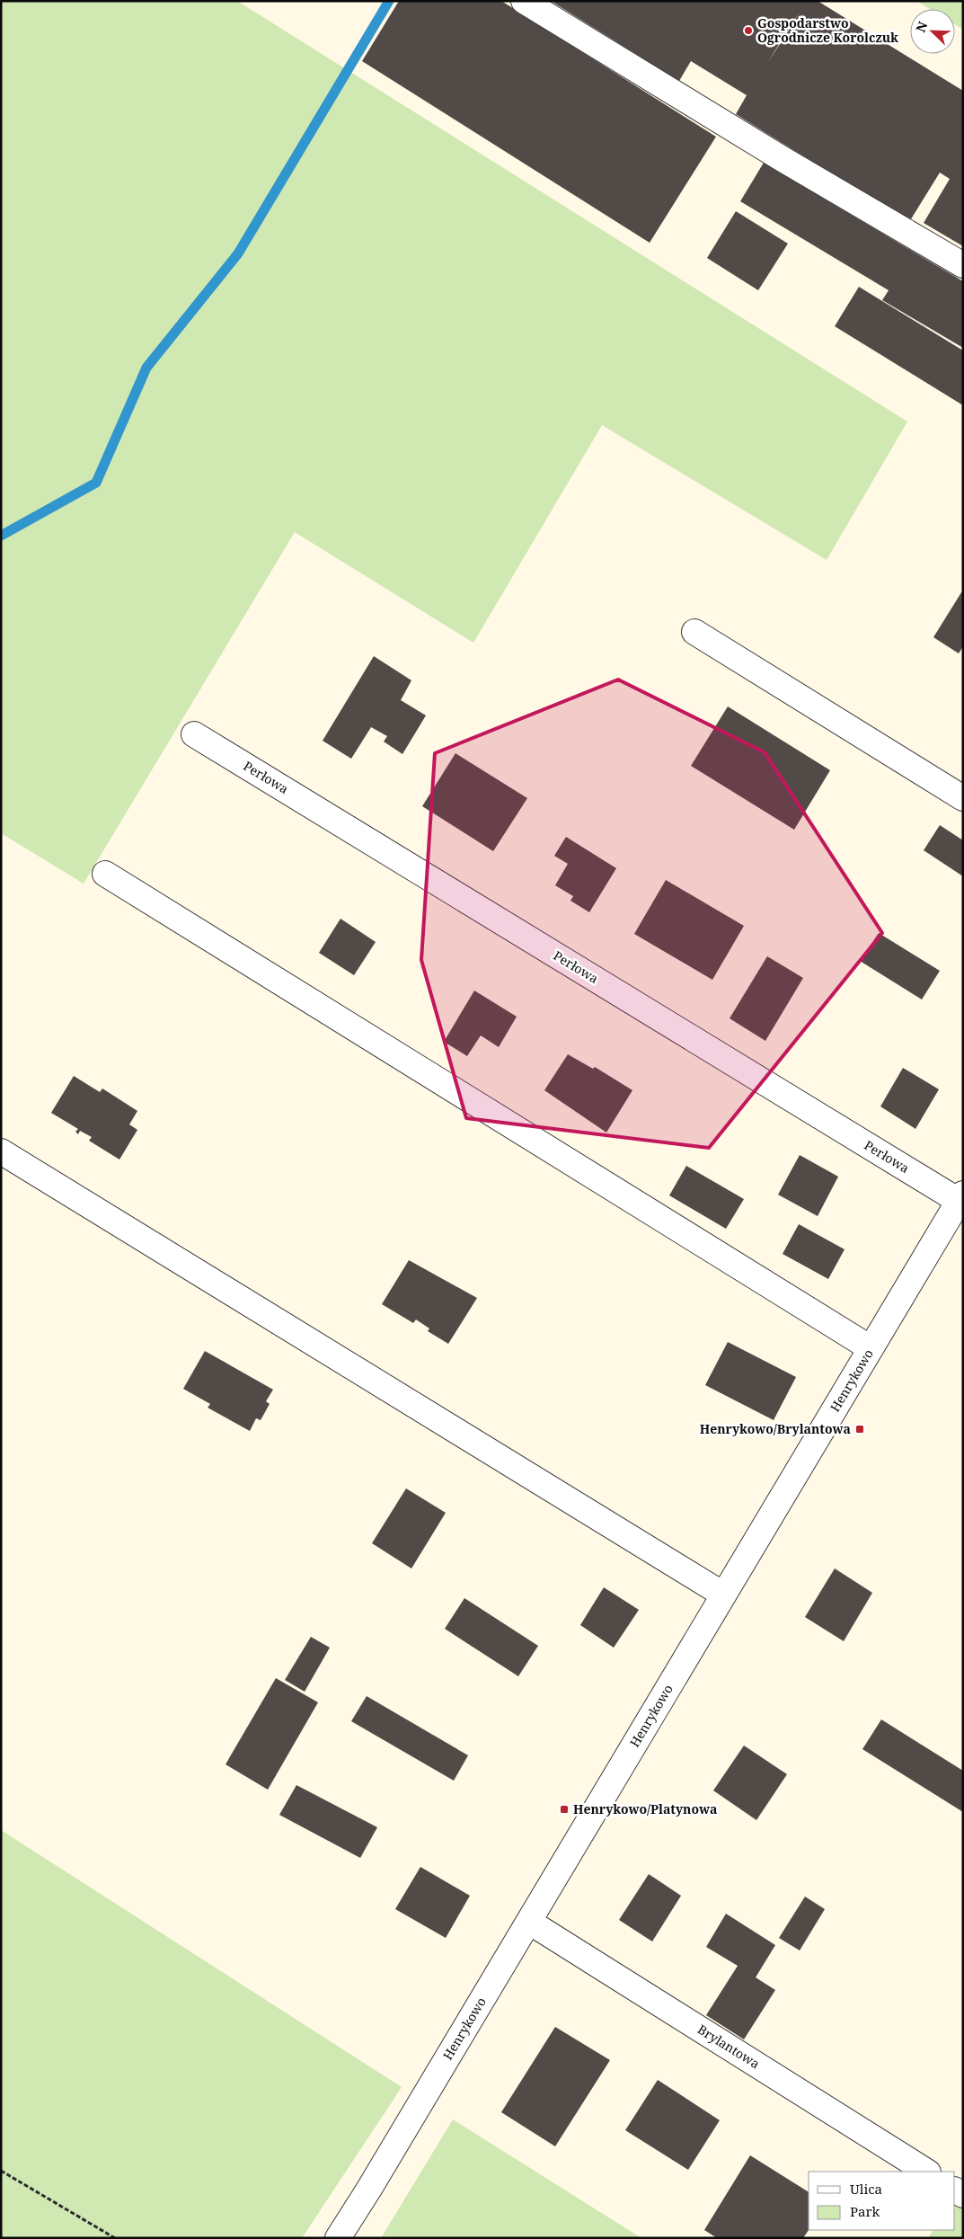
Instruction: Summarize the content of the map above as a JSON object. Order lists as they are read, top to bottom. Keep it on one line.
{"streets":{"street":["Perłowa","Henrykowo","Brylantowa"]},"crossings":[["Perłowa","Henrykowo"],["Henrykowo","Brylantowa"]],"places":{"other":["Gospodarstwo Ogrodnicze Korolczuk"],"transit":["Henrykowo/Brylantowa","Henrykowo/Platynowa"]},"legend":["Ulica","Park"],"north":"top left"}
